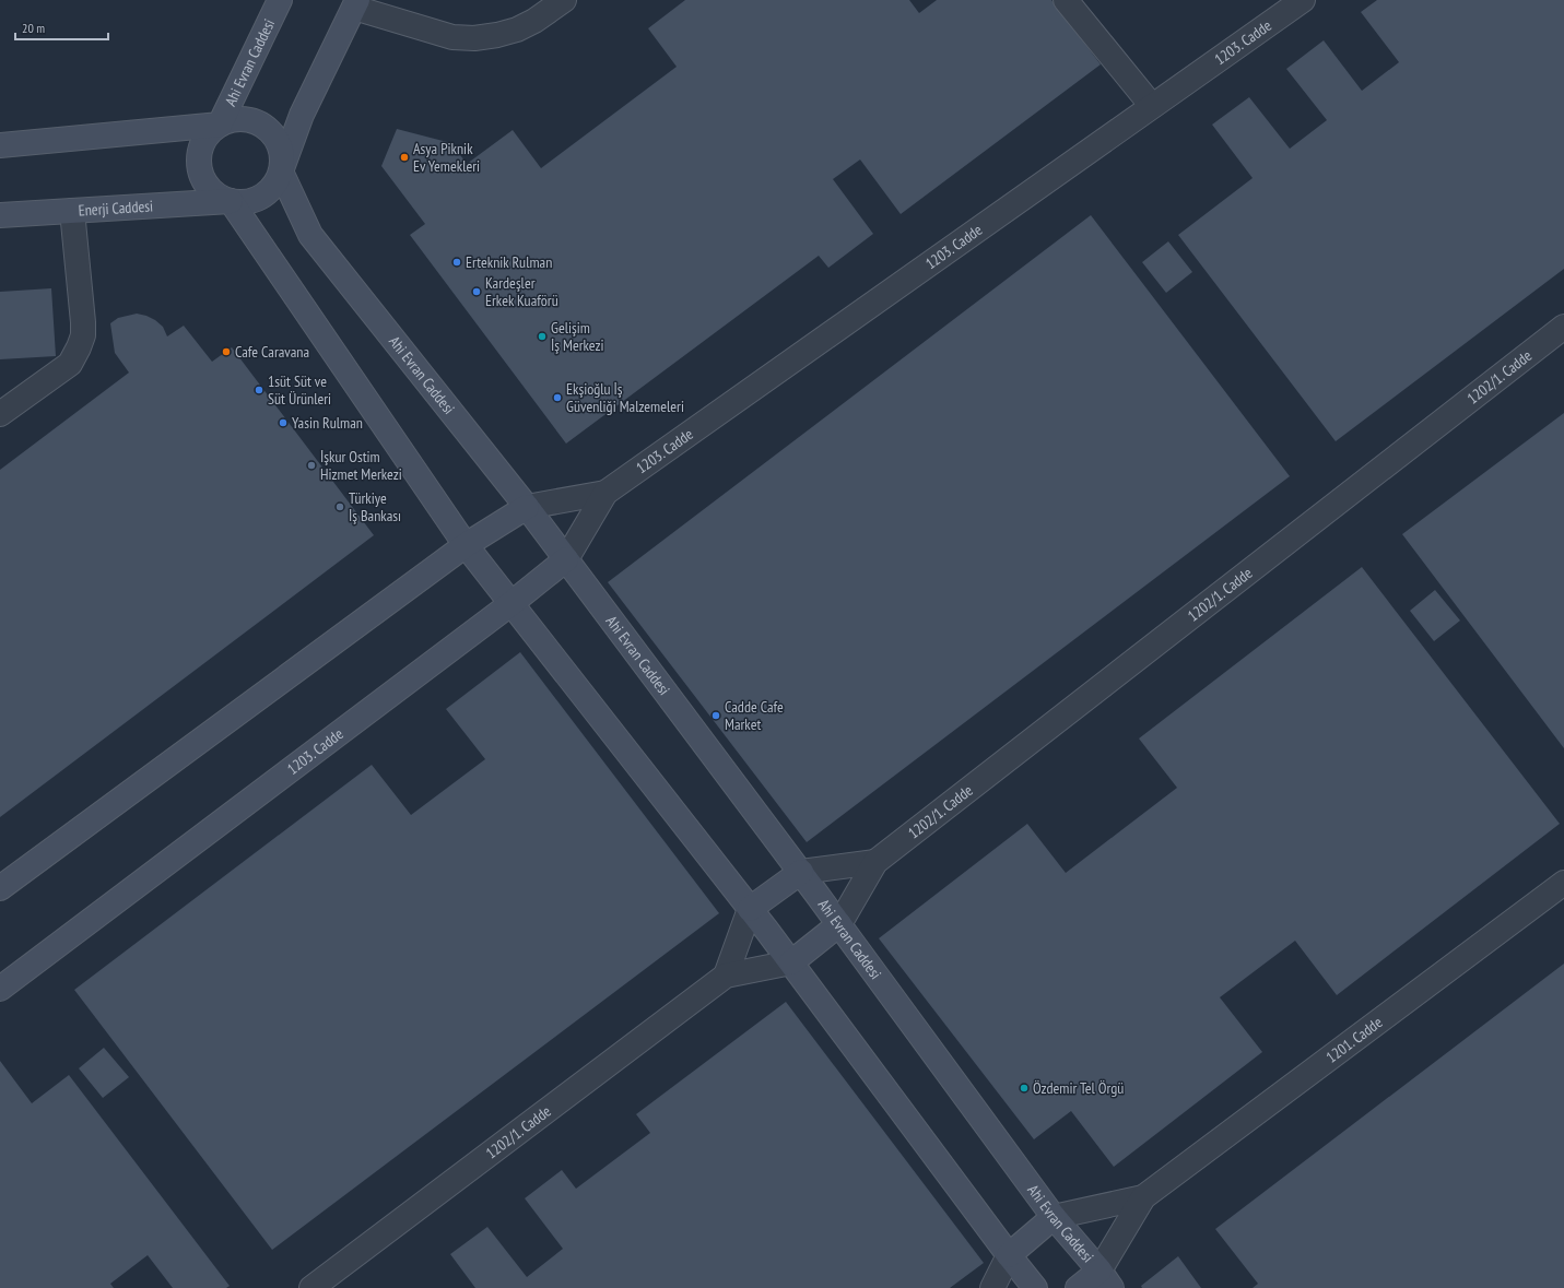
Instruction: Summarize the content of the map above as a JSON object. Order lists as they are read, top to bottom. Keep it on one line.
{"streets":{"main road":["1203. Cadde","Ahi Evran Caddesi","Enerji Caddesi","1202/1. Cadde","1201. Cadde"]},"crossings":[["1203. Cadde","Ahi Evran Caddesi"],["Ahi Evran Caddesi","Enerji Caddesi"],["Ahi Evran Caddesi","1202/1. Cadde"],["Ahi Evran Caddesi","1201. Cadde"]],"places":["Asya Piknik Ev Yemekleri","Erteknik Rulman","Kardeşler Erkek Kuaförü","Gelişim İş Merkezi","Cafe Caravana","1süt Süt ve Süt Ürünleri","Ekşioğlu İş Güvenliği Malzemeleri","Yasin Rulman","İşkur Ostim Hizmet Merkezi","Türkiye İş Bankası","Cadde Cafe Market","Özdemir Tel Örgü"],"scale_bar":"20 m"}
